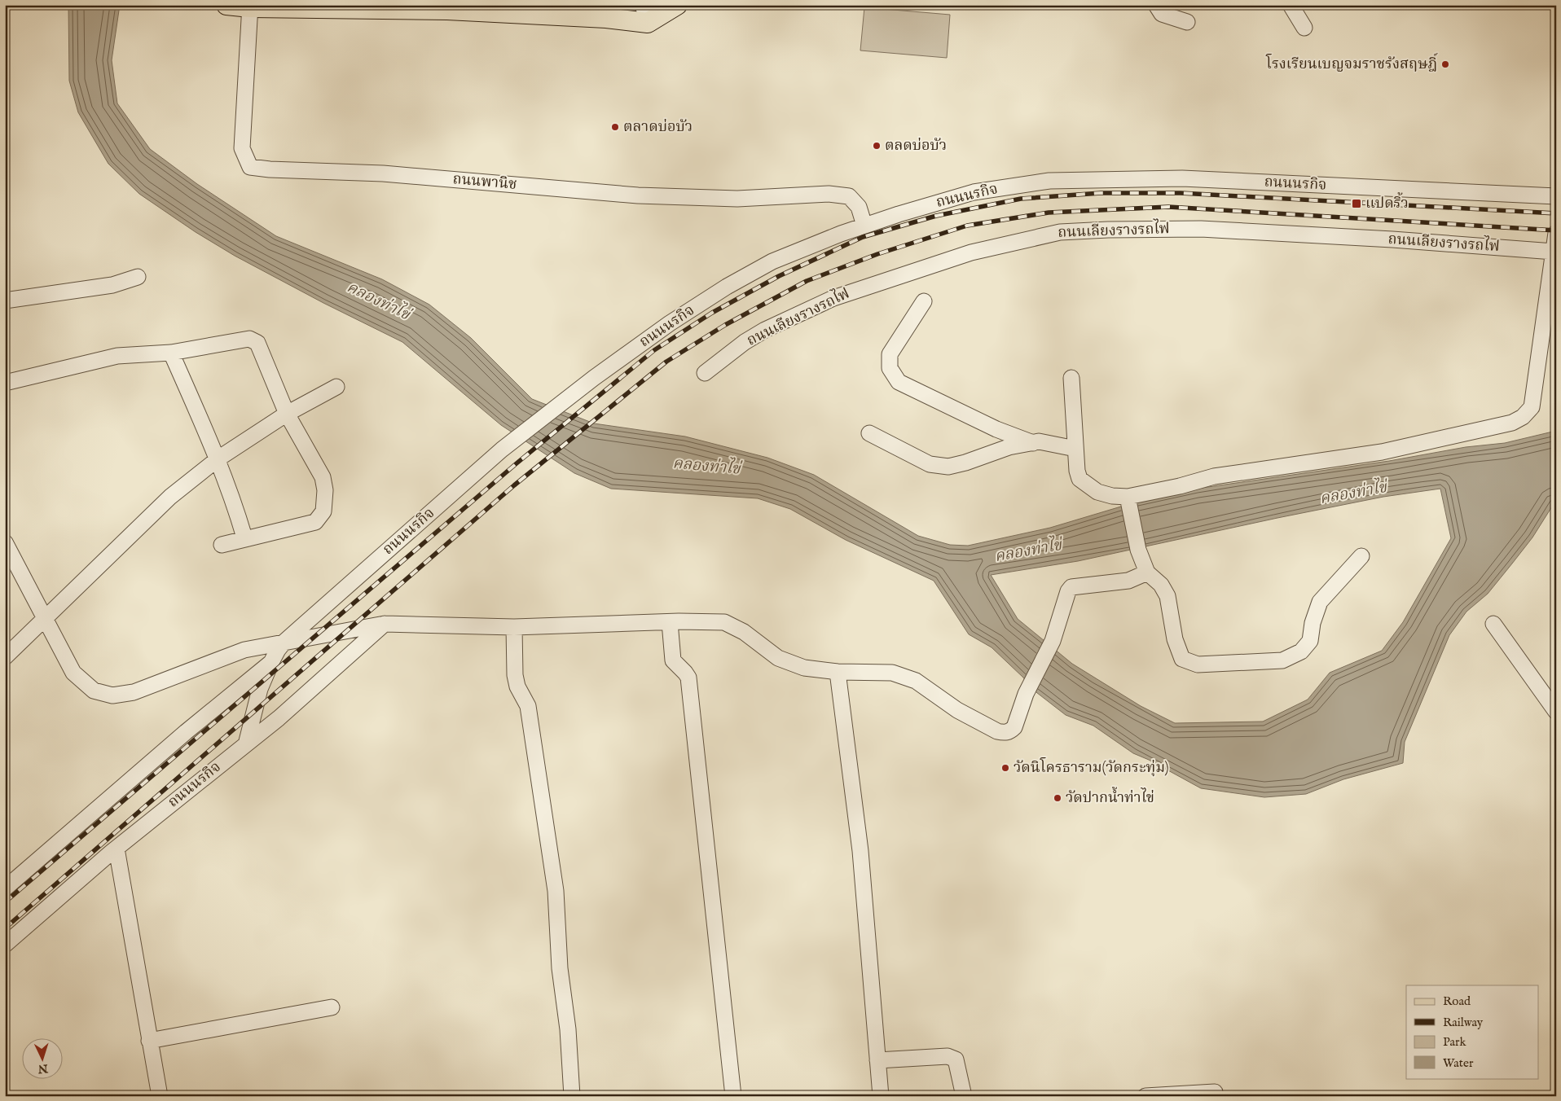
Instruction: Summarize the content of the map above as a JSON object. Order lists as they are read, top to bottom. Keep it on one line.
{"streets":{"street":["ถนนพานิช","ถนนนรกิจ","ถนนเลียงรางรถไฟ"]},"crossings":[["ถนนพานิช","ถนนนรกิจ"]],"water":["คลองท่าไข่"],"places":{"other":["โรงเรียนเบญจมราชรังสฤษฎิ์","ตลาดบ่อบัว","ตลดบ่อบัว","วัดนิโครธาราม(วัดกระทุ่ม)","วัดปากน้ำท่าไข่"],"transit":["แปดริ้ว"]},"legend":["Road","Railway","Park","Water"],"north":"bottom"}
